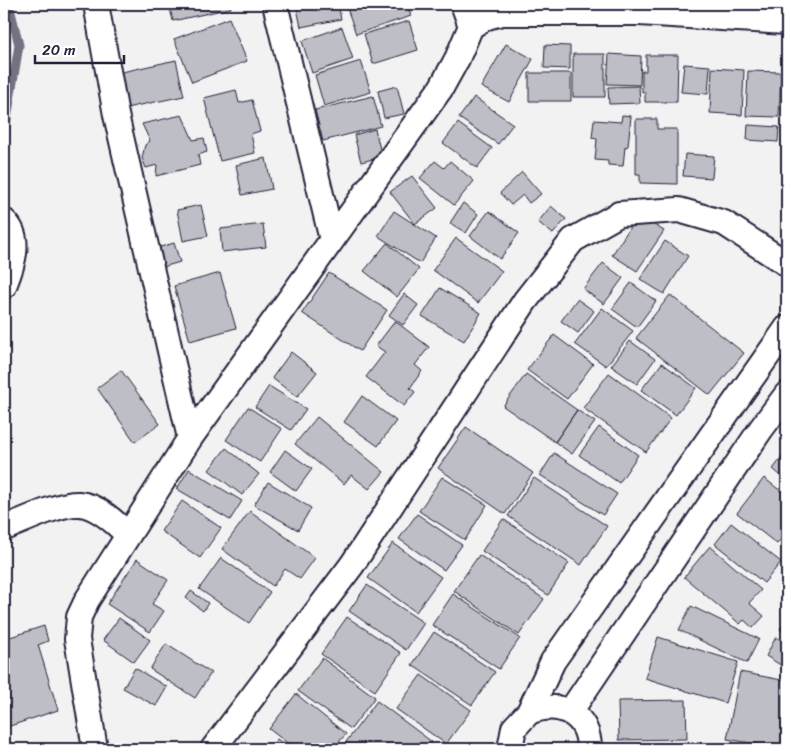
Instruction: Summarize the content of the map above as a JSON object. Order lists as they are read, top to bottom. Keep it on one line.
{"scale_bar":"20 m"}
